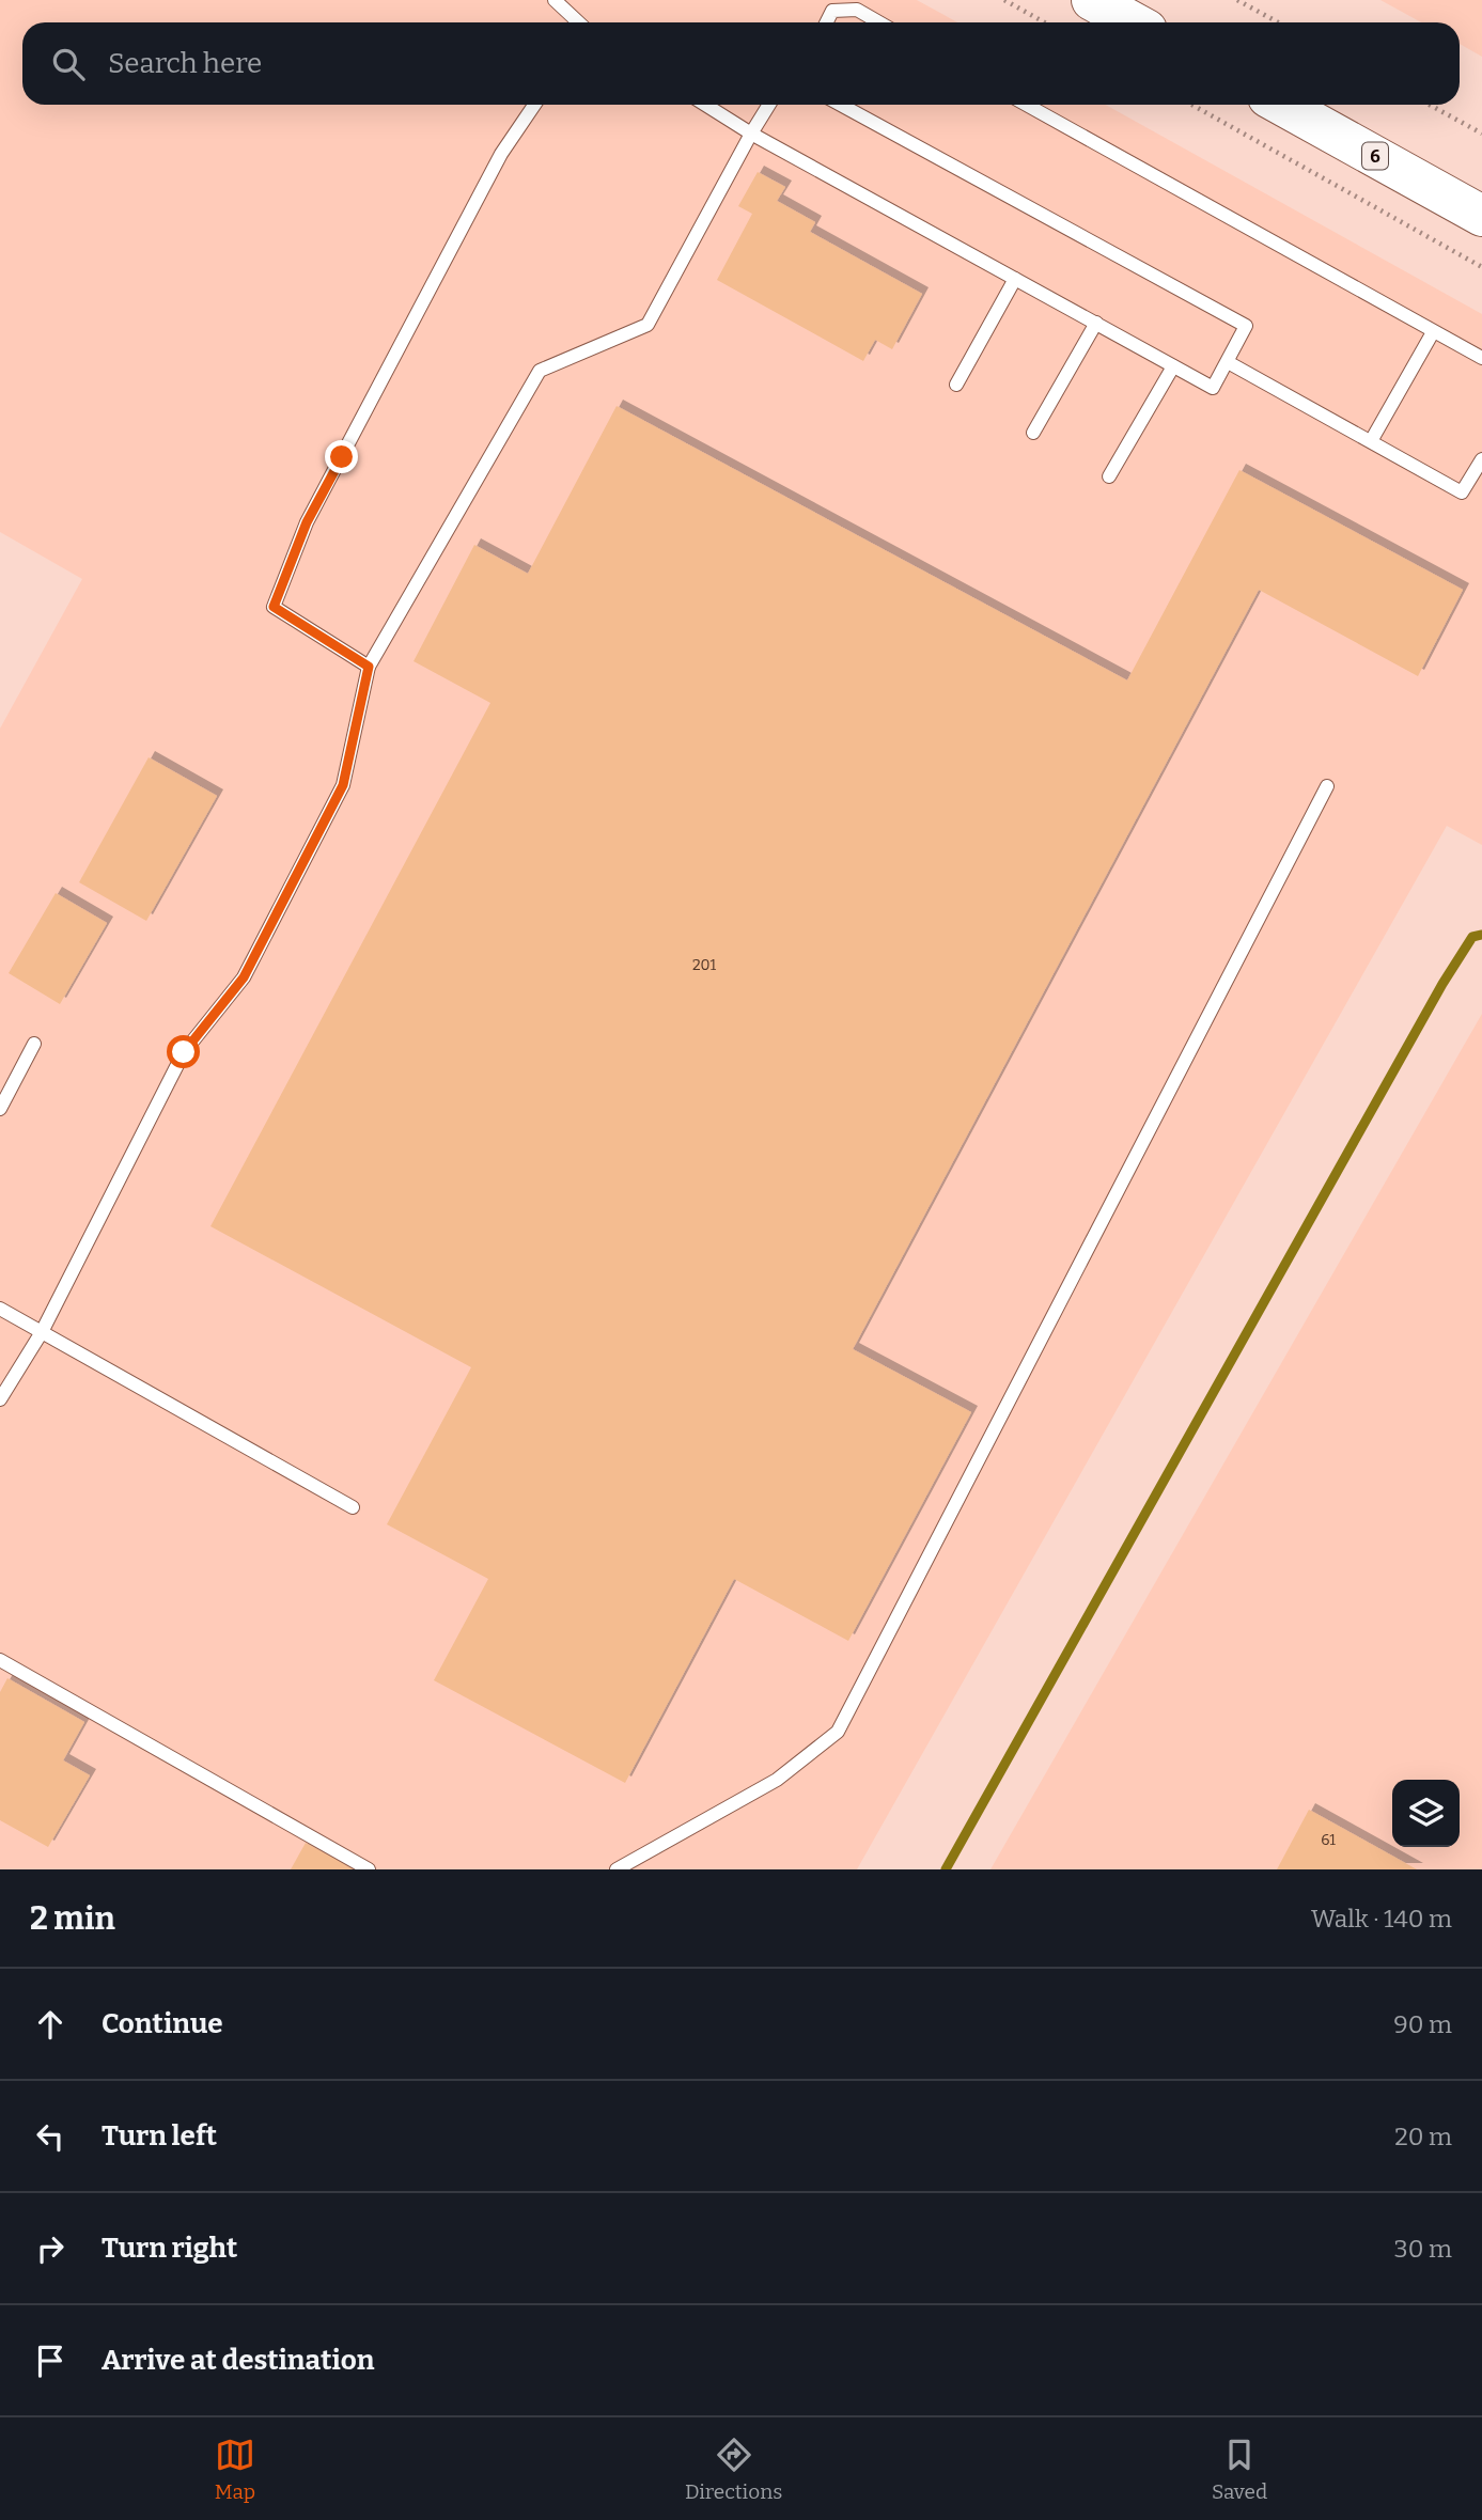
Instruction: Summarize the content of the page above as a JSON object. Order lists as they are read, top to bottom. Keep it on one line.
{"streets":{"main road":["6"]},"house_numbers":["201","61"],"page":{"search":"Search here","heading":["2 min","Walk · 140 m"],"list":[["Continue","90 m"],["Turn left","20 m"],["Turn right","30 m"],"Arrive at destination"],"nav":["Map","Directions","Saved"]}}
